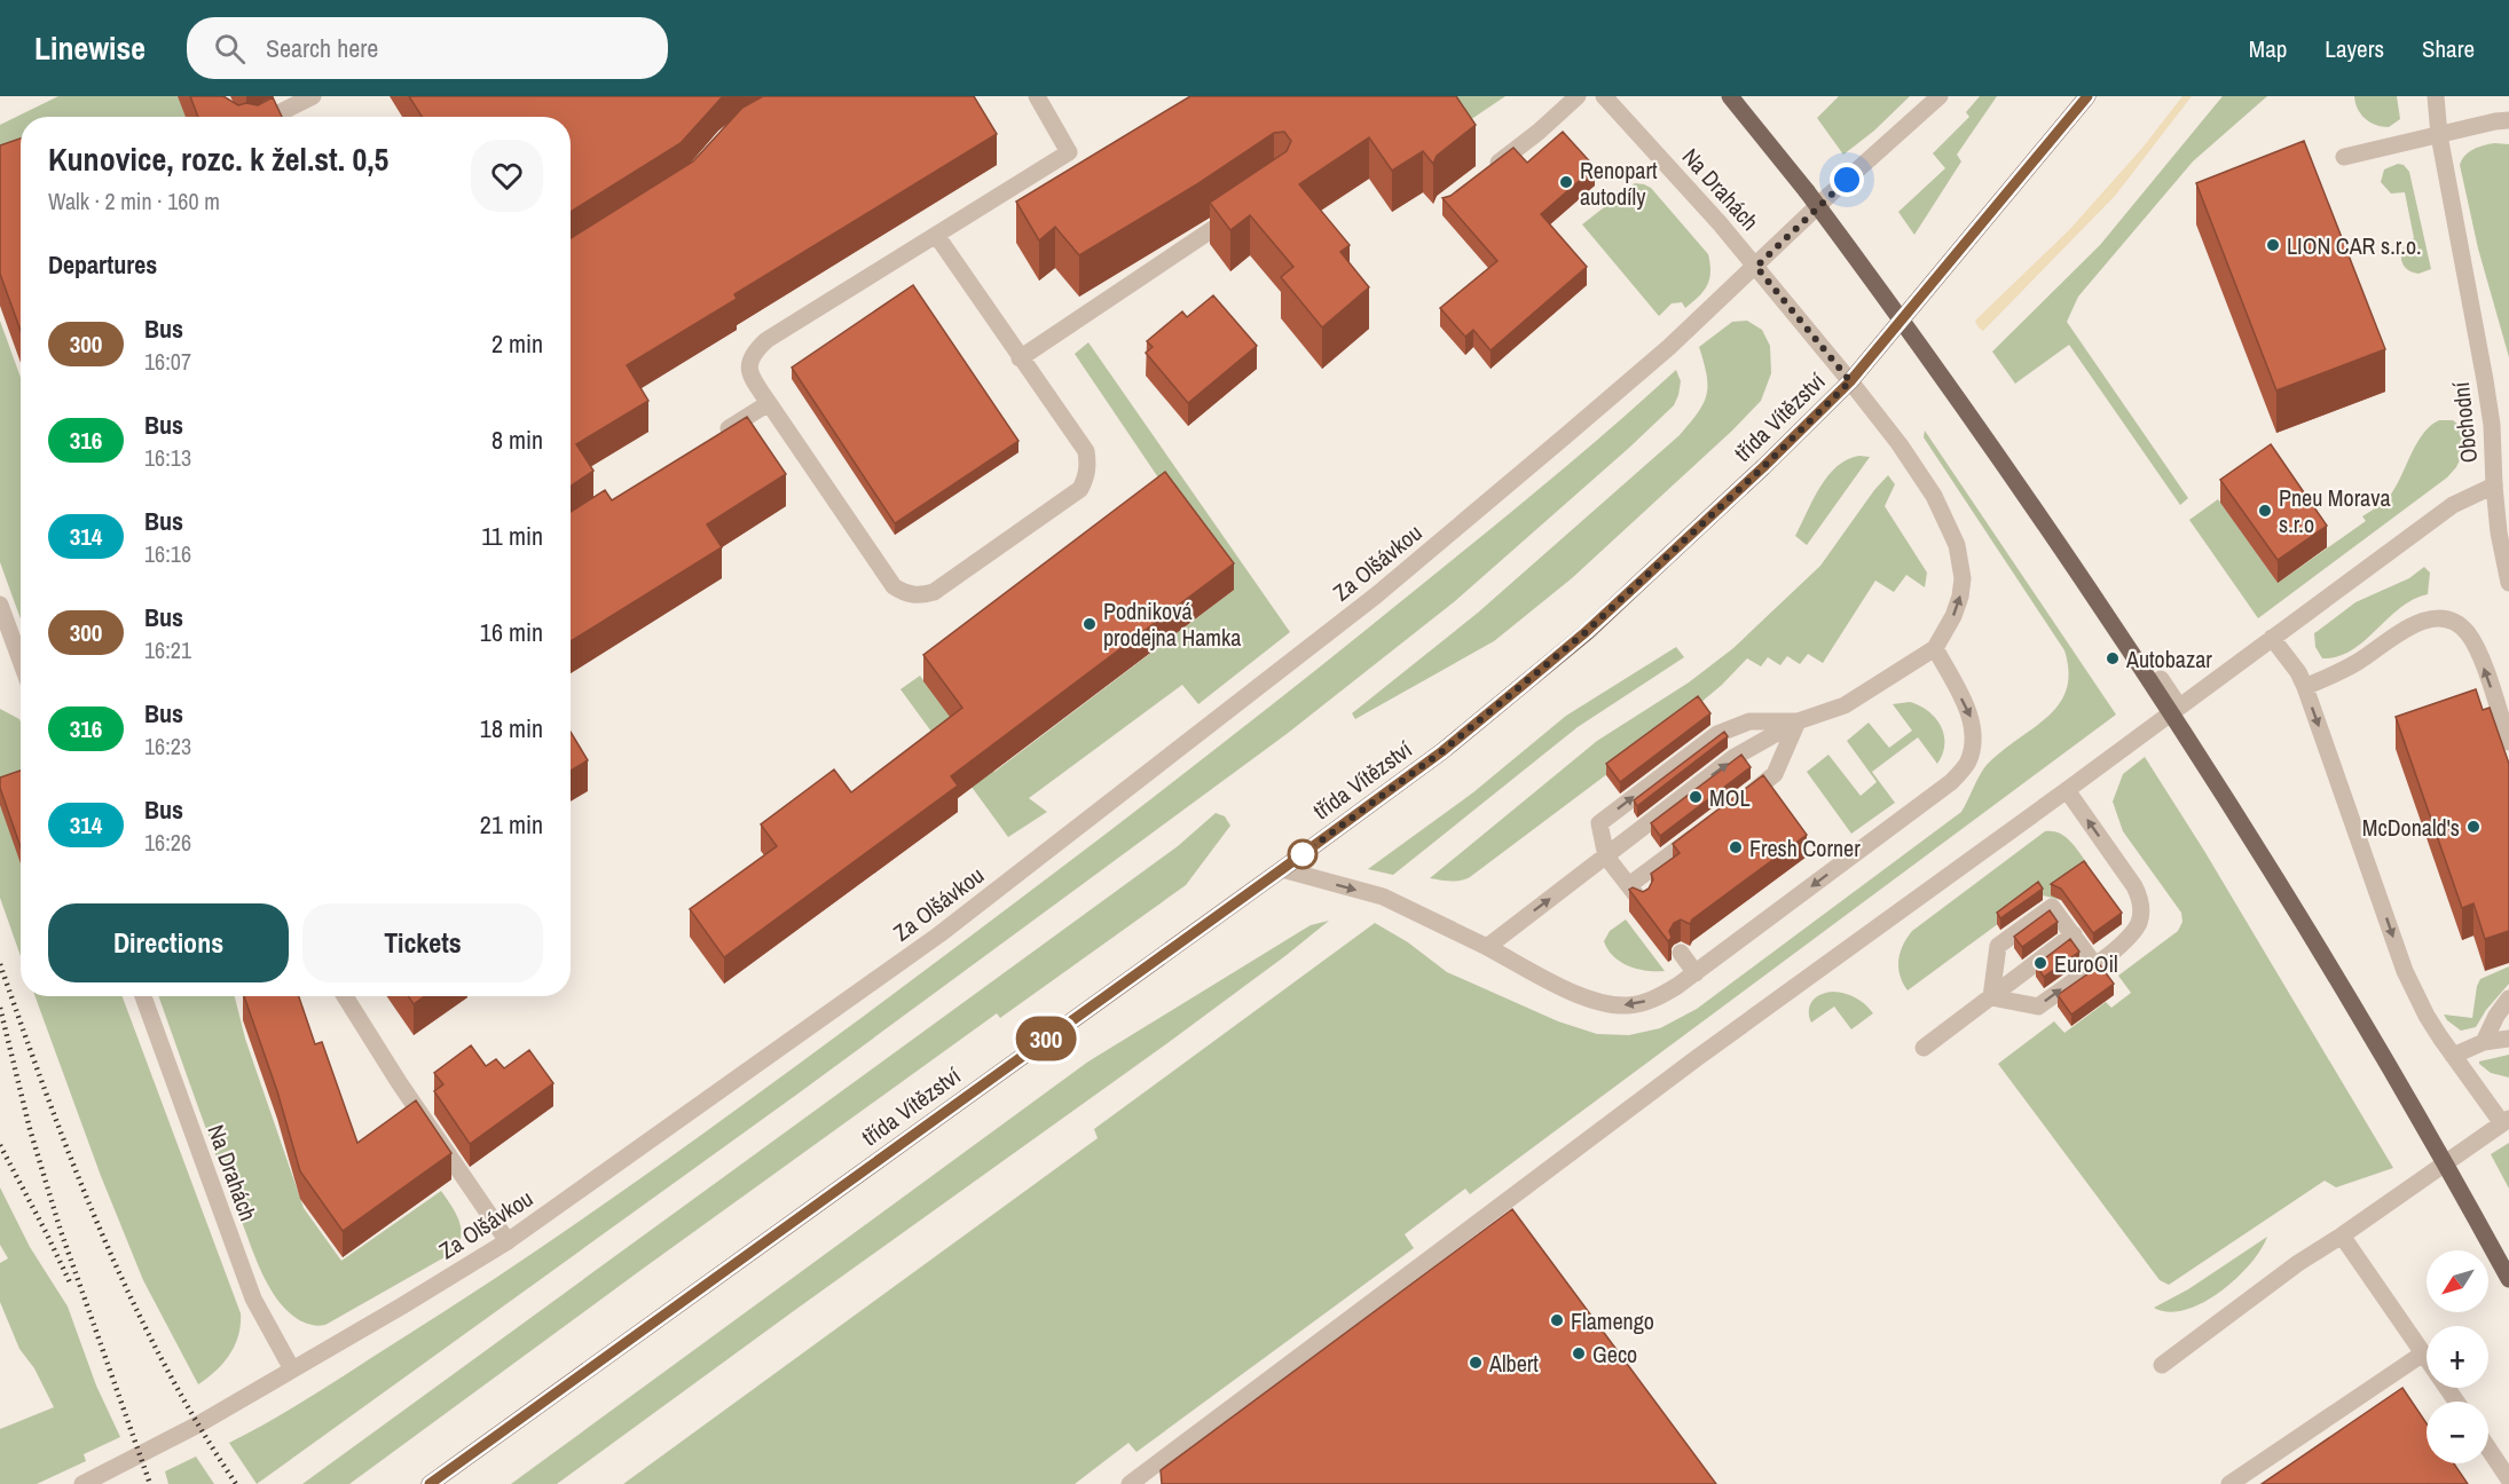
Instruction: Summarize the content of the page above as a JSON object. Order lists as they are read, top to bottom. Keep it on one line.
{"streets":{"main road":["třída Vítězství"],"street":["Na Drahách","Obchodní","Za Olšávkou"]},"crossings":[["Na Drahách","třída Vítězství"],["Na Drahách","Za Olšávkou"]],"places":["Renopart autodíly","LION CAR s.r.o.","Pneu Morava s.r.o","Podniková prodejna Hamka","Autobazar","MOL","McDonald's","Fresh Corner","EuroOil","Flamengo","Geco","Albert"],"lines":["bus line 300"],"north":"bottom left","page":{"header":"Linewise","search":"Search here","nav":["Map","Layers","Share"],"on_map":"300","heading":[["Kunovice, rozc. k žel.st. 0,5","Walk · 2 min · 160 m"],"Departures"],"list":[{"mark":"300","name":"Bus","note":"16:07","value":"2 min"},{"mark":"316","name":"Bus","note":"16:13","value":"8 min"},{"mark":"314","name":"Bus","note":"16:16","value":"11 min"},{"mark":"300","name":"Bus","note":"16:21","value":"16 min"},{"mark":"316","name":"Bus","note":"16:23","value":"18 min"},{"mark":"314","name":"Bus","note":"16:26","value":"21 min"}],"buttons":["Directions","Tickets"],"map_buttons":["+","−"]}}
